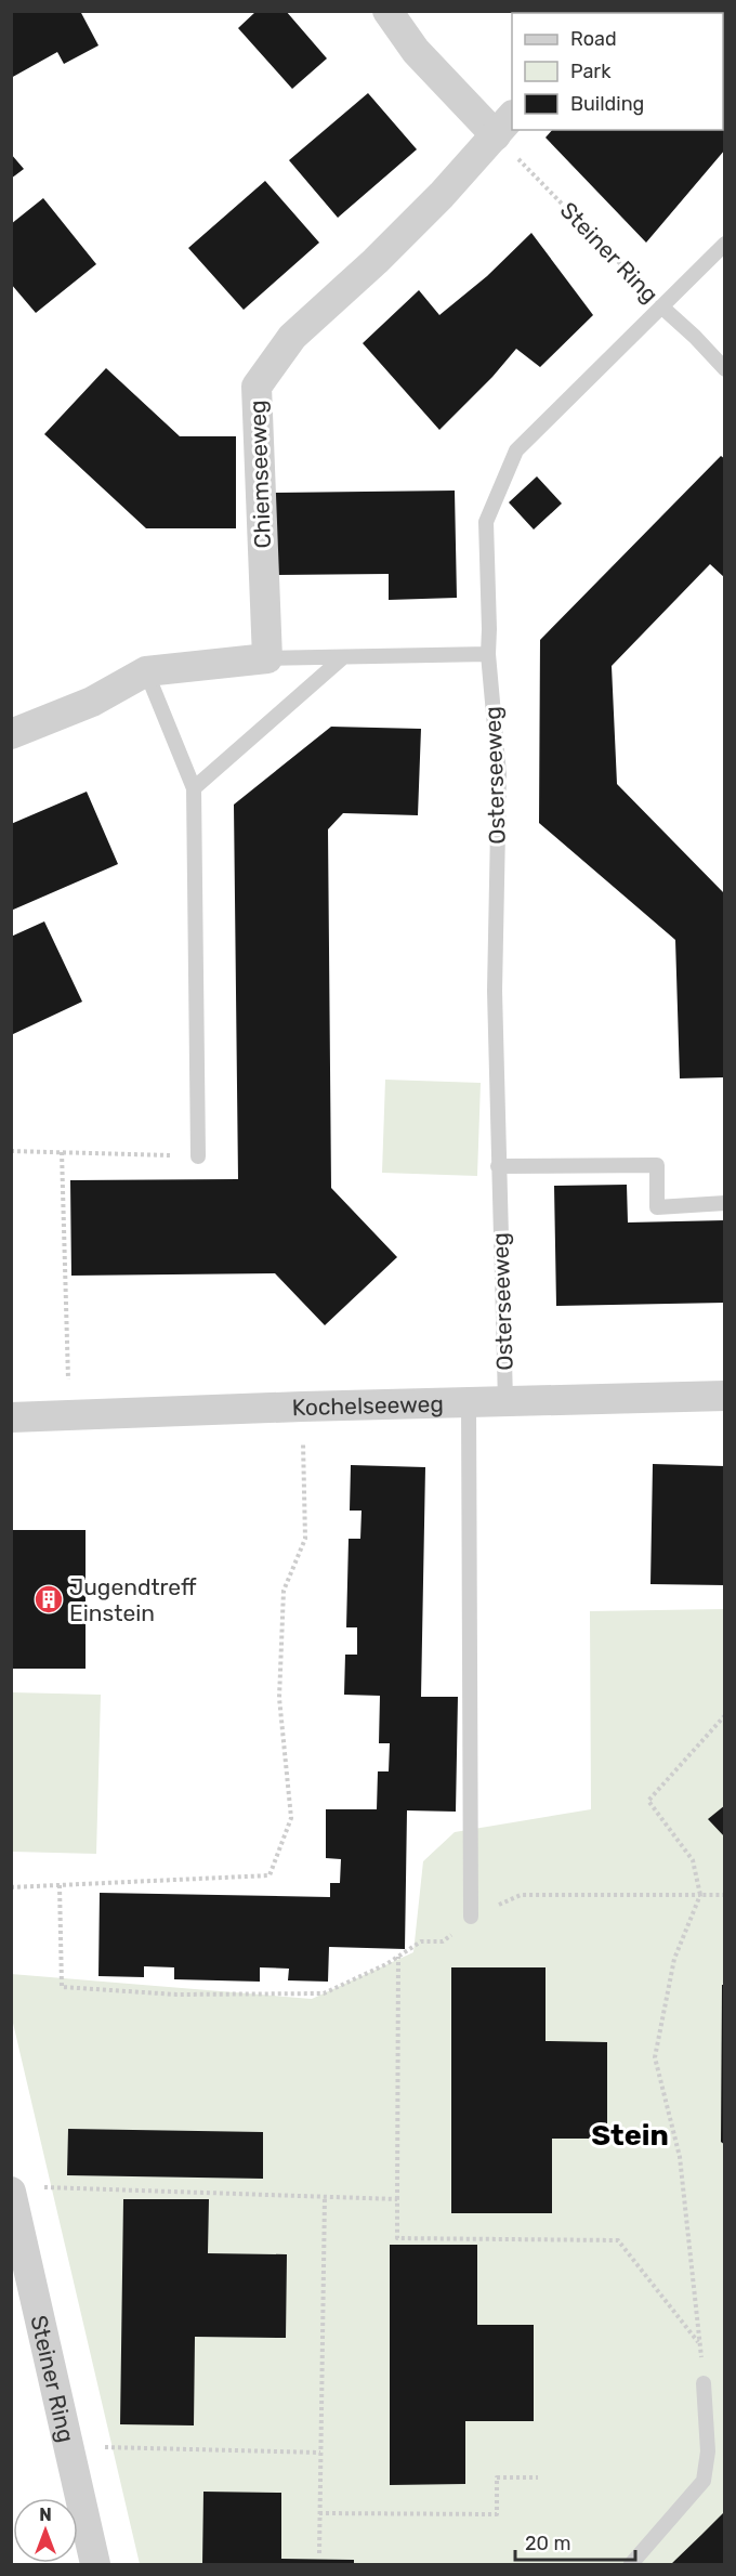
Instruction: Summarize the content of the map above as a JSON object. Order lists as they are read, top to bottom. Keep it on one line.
{"streets":{"street":["Steiner Ring","Chiemseeweg","Kochelseeweg"],"lane":["Osterseeweg"]},"crossings":[["Steiner Ring","Chiemseeweg"],["Steiner Ring","Osterseeweg"],["Osterseeweg","Kochelseeweg"]],"districts":["Stein"],"places":{"building":["Jugendtreff Einstein"]},"legend":["Road","Park","Building"],"scale_bar":"20 m","north":"top"}
